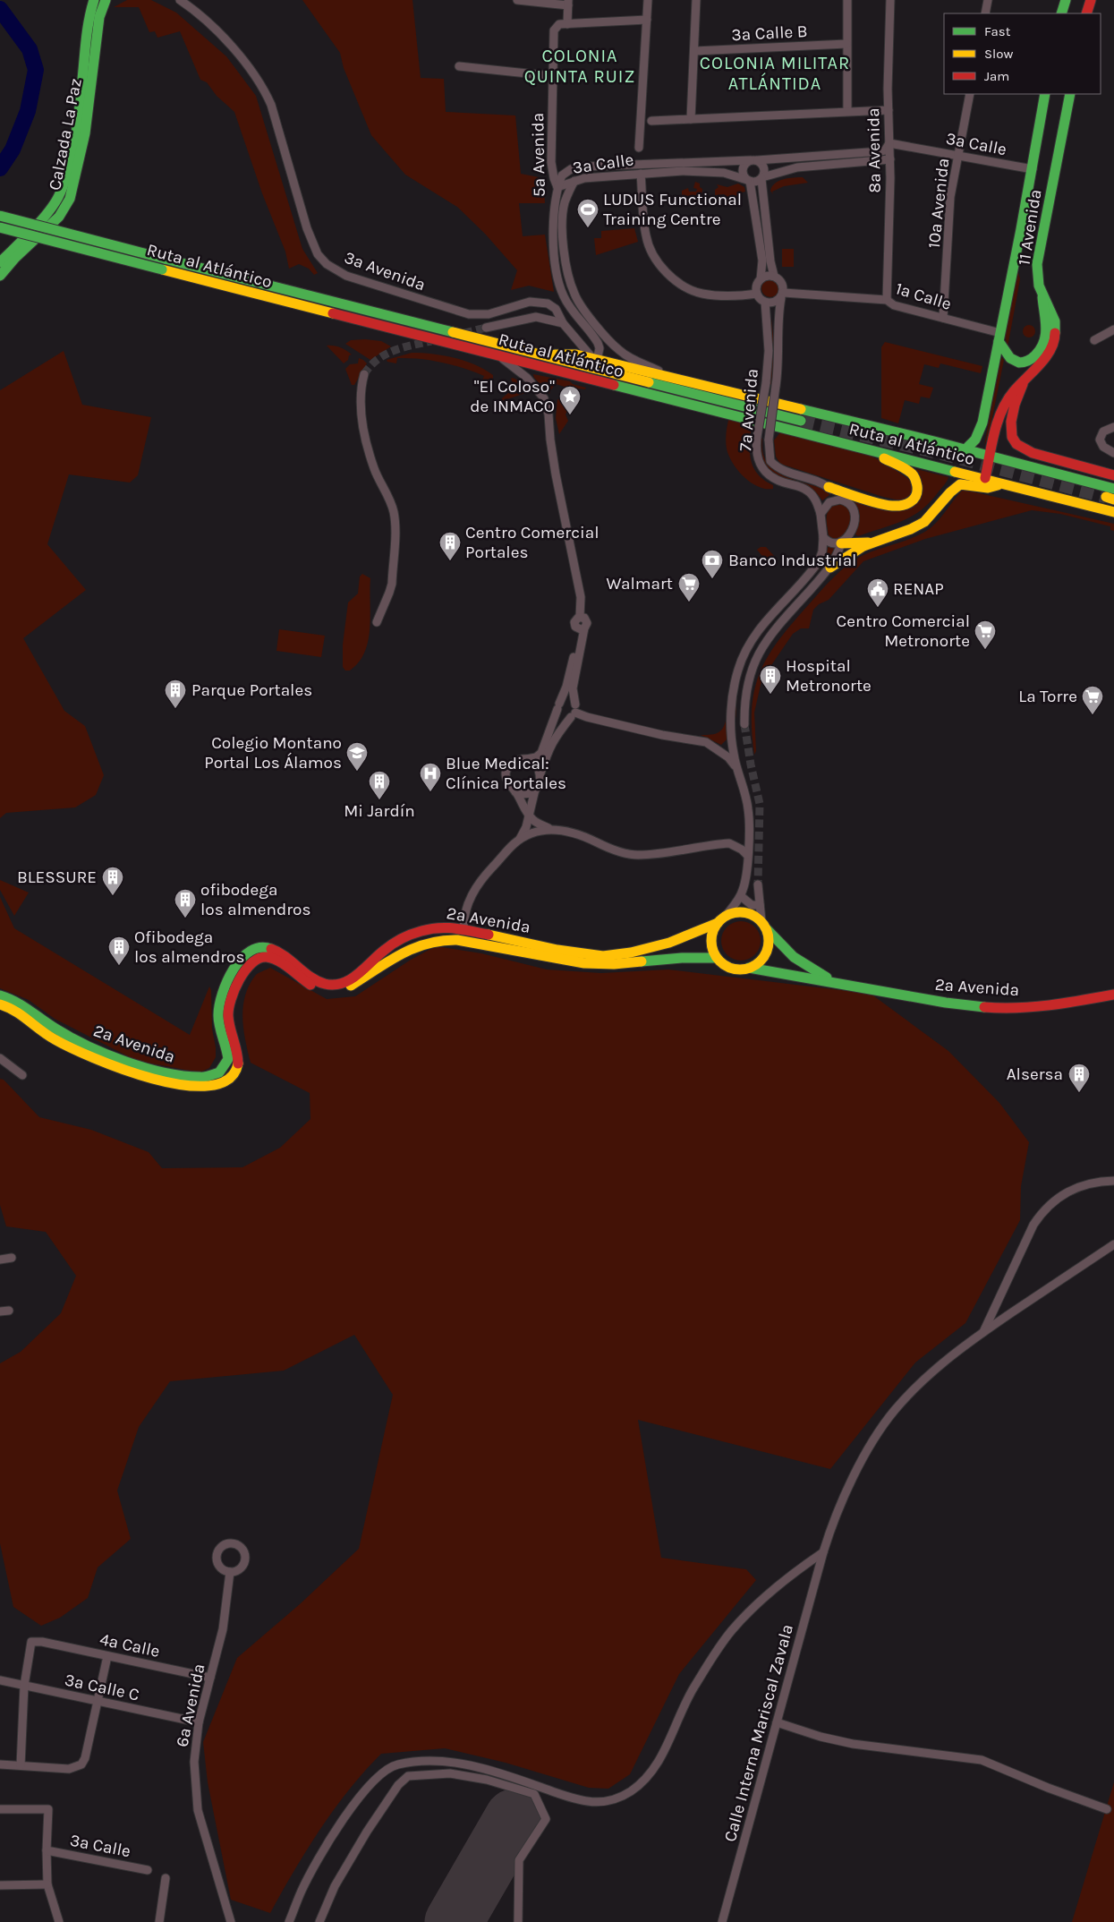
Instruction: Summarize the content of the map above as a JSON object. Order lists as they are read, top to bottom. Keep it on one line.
{"streets":{"main road":["Calzada La Paz","11 Avenida","Ruta al Atlántico","2a Avenida"],"street":["3a Calle B","3a Calle","8a Avenida","5a Avenida","10a Avenida","3a Avenida","1a Calle","7a Avenida","4a Calle","3a Calle C","6a Avenida","Calle Interna Mariscal Zavala"]},"crossings":[["3a Calle","8a Avenida"],["3a Calle","5a Avenida"],["3a Calle","10a Avenida"],["3a Calle","11 Avenida"],["8a Avenida","1a Calle"],["5a Avenida","Ruta al Atlántico"],["5a Avenida","3a Avenida"],["10a Avenida","1a Calle"],["11 Avenida","Ruta al Atlántico"],["11 Avenida","1a Calle"],["Ruta al Atlántico","3a Avenida"],["1a Calle","7a Avenida"],["4a Calle","3a Calle C"],["4a Calle","6a Avenida"],["3a Calle C","6a Avenida"]],"districts":["COLONIA QUINTA RUIZ","COLONIA MILITAR ATLÁNTIDA"],"places":{"sports":["LUDUS Functional Training Centre"],"place":["\"El Coloso\" de INMACO"],"building":["Centro Comercial Portales","Hospital Metronorte","Parque Portales","Mi Jardín","BLESSURE","ofibodega los almendros","Ofibodega los almendros","Alsersa"],"bank":["Banco Industrial"],"supermarket":["Walmart","Centro Comercial Metronorte","La Torre"],"public building":["RENAP"],"school or university":["Colegio Montano Portal Los Álamos"],"hospital":["Blue Medical: Clínica Portales"]},"legend":["Fast","Slow","Jam"]}
